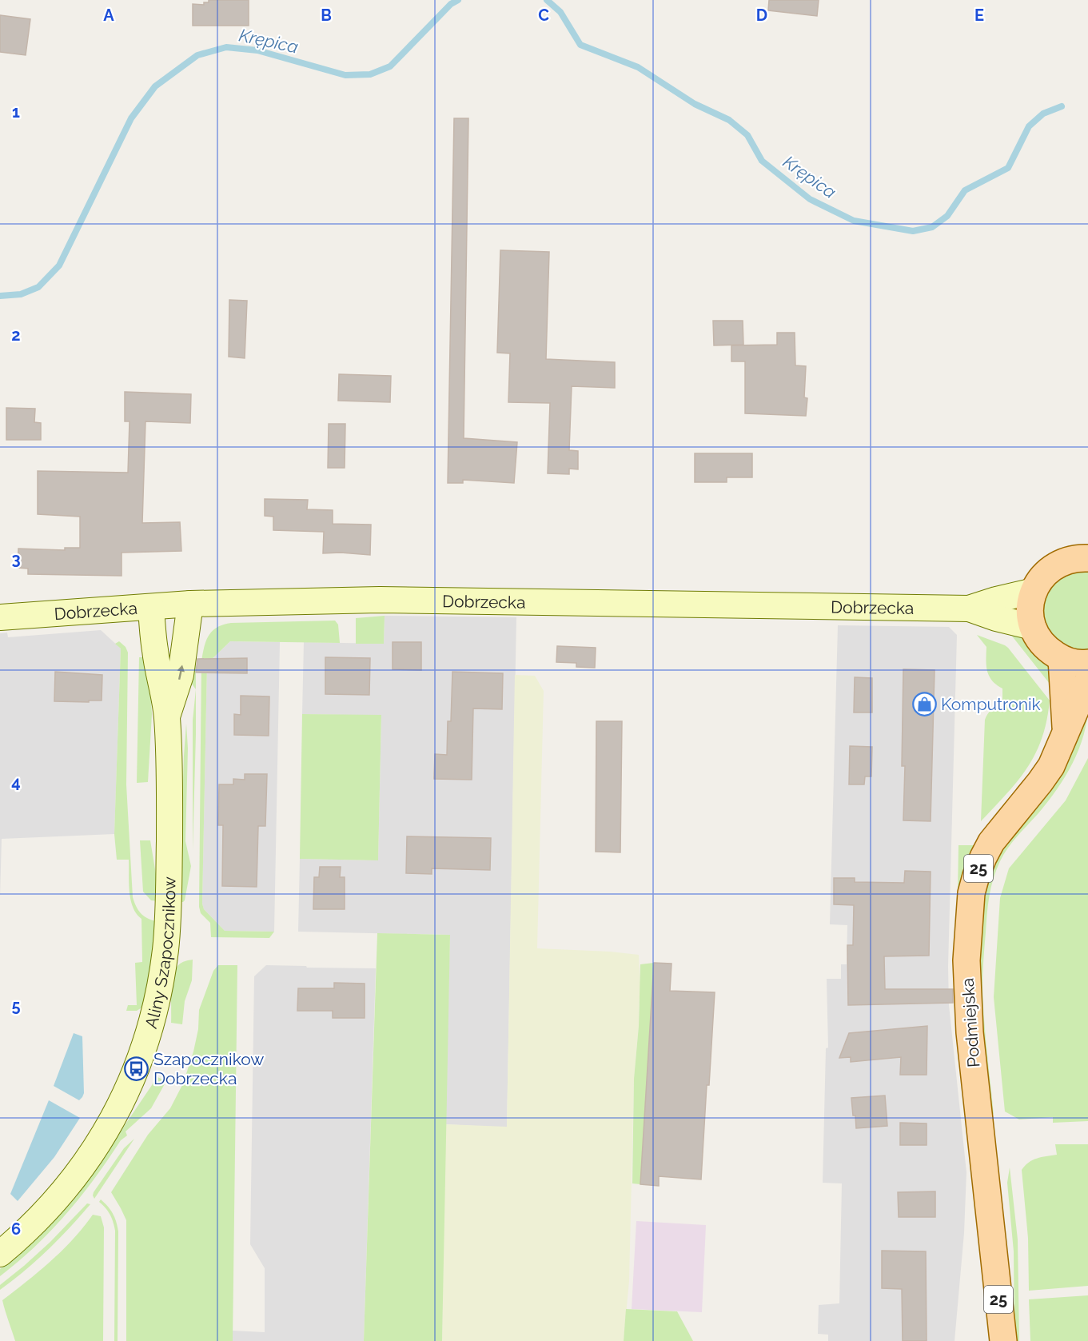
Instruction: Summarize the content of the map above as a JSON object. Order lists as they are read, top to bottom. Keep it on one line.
{"streets":{"main road":["25","Podmiejska"],"street":["Dobrzecka","Aliny Szapocznikow"]},"crossings":[["Dobrzecka","Aliny Szapocznikow"],["25","Podmiejska"]],"water":["Krępica"],"places":{"shop":["Komputronik"],"bus stop":["Szapocznikow Dobrzecka"]},"grid":{"columns":["A","B","C","D","E"],"rows":["1","2","3","4","5","6"]}}
